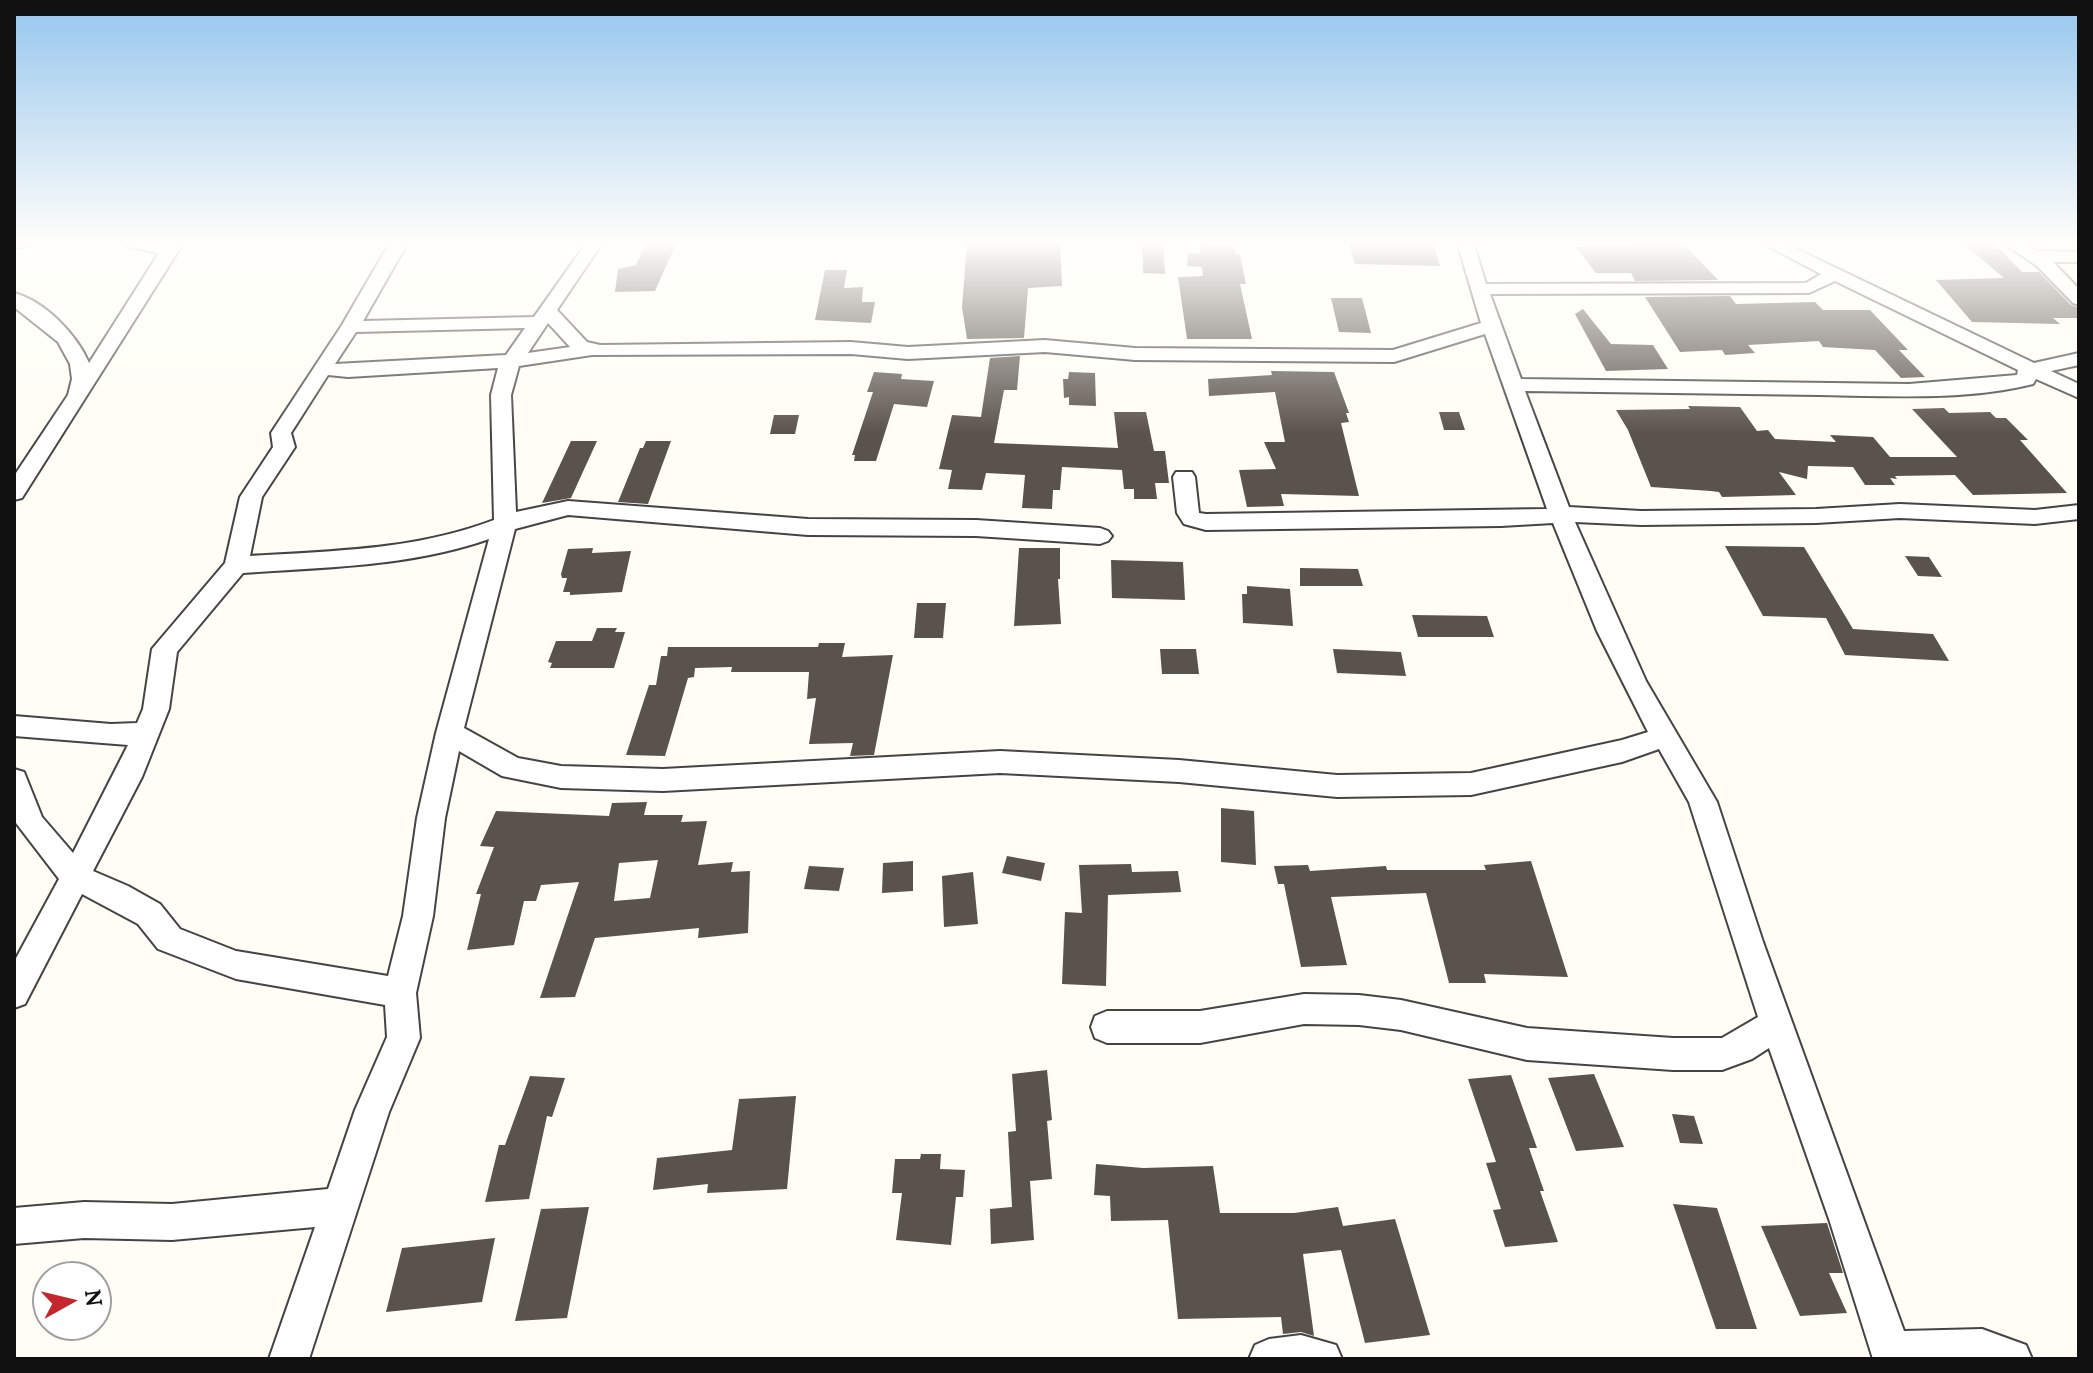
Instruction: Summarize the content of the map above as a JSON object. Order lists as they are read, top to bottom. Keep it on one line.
{"north":"right"}
